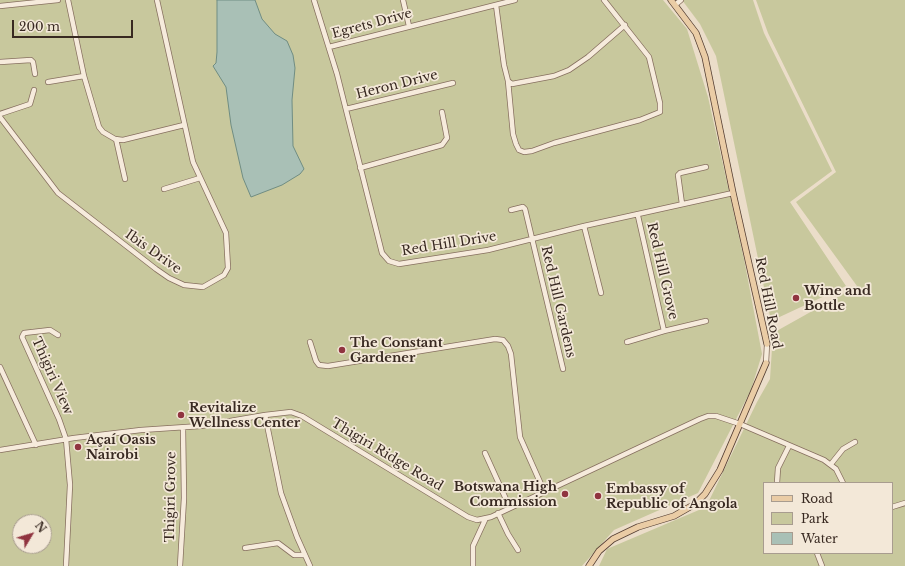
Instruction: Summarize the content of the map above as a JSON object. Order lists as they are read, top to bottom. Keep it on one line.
{"streets":{"main road":["Red Hill Road"],"street":["Egrets Drive","Heron Drive","Red Hill Drive","Ibis Drive","Red Hill Grove","Red Hill Gardens","Thigiri View","Thigiri Ridge Road","Thigiri Grove"]},"crossings":[["Egrets Drive","Red Hill Drive"],["Heron Drive","Red Hill Drive"],["Red Hill Drive","Red Hill Grove"],["Red Hill Drive","Red Hill Gardens"],["Red Hill Drive","Red Hill Road"],["Thigiri View","Thigiri Ridge Road"],["Thigiri Ridge Road","Thigiri Grove"]],"places":["Wine and Bottle","The Constant Gardener","Revitalize Wellness Center","Açaí Oasis Nairobi","Botswana High Commission","Embassy of Republic of Angola"],"legend":["Road","Park","Water"],"scale_bar":"200 m","north":"top right"}
